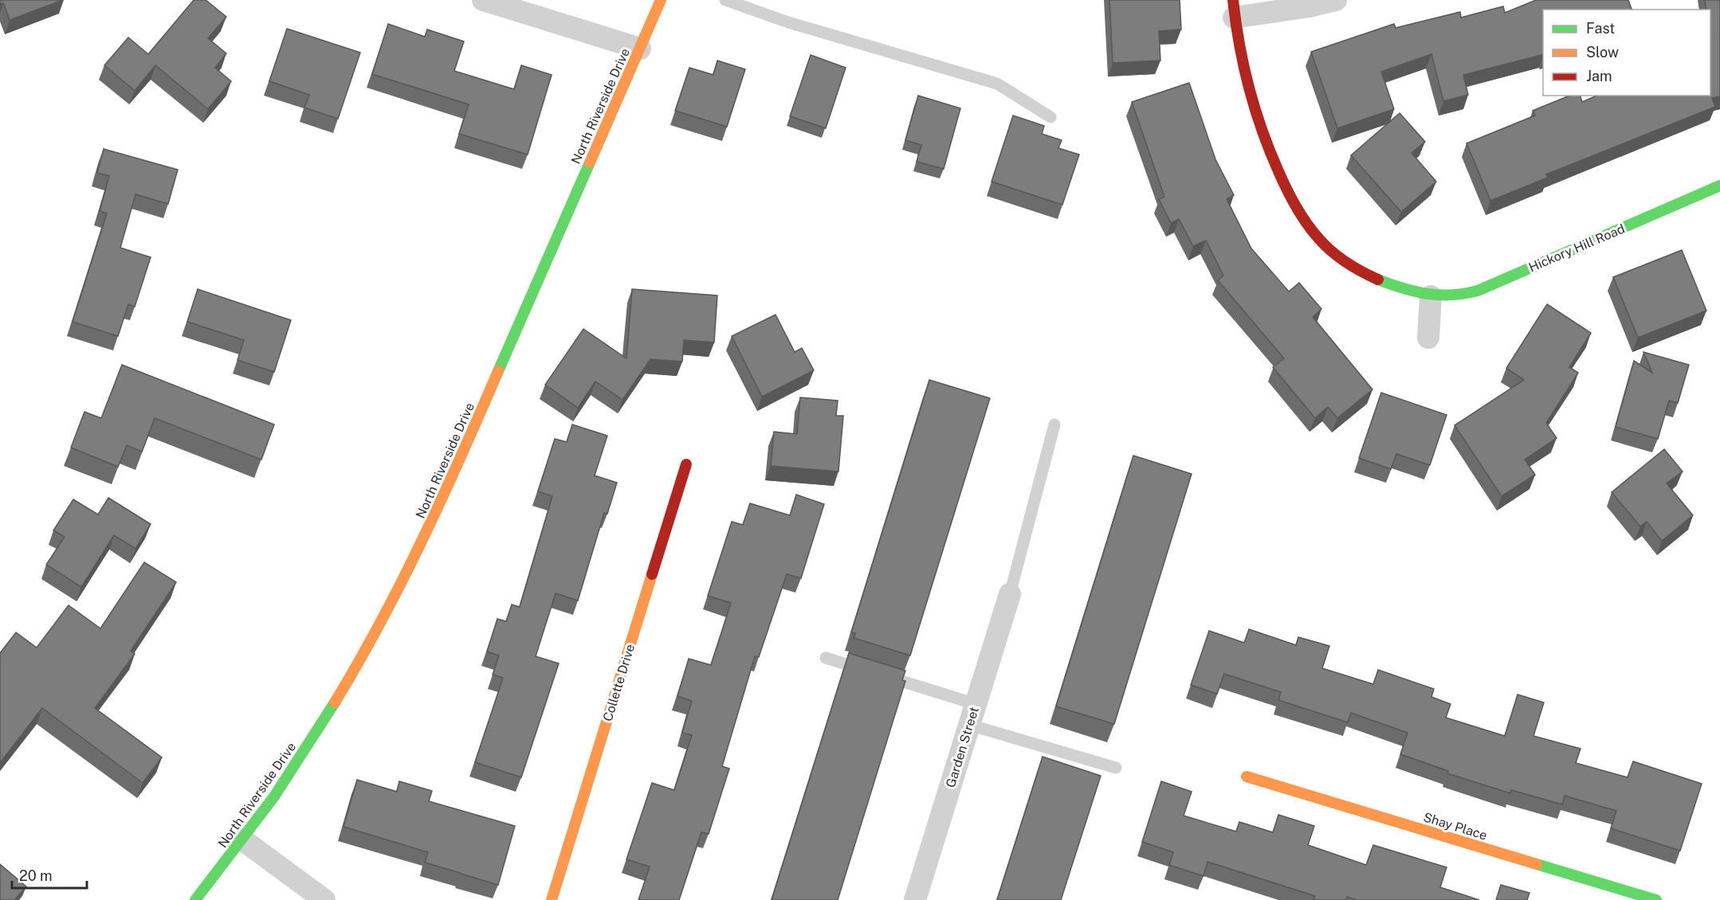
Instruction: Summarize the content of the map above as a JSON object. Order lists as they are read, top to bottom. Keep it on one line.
{"streets":{"street":["North Riverside Drive","Hickory Hill Road","Collette Drive","Garden Street","Shay Place"]},"legend":["Fast","Slow","Jam"],"scale_bar":"20 m"}
